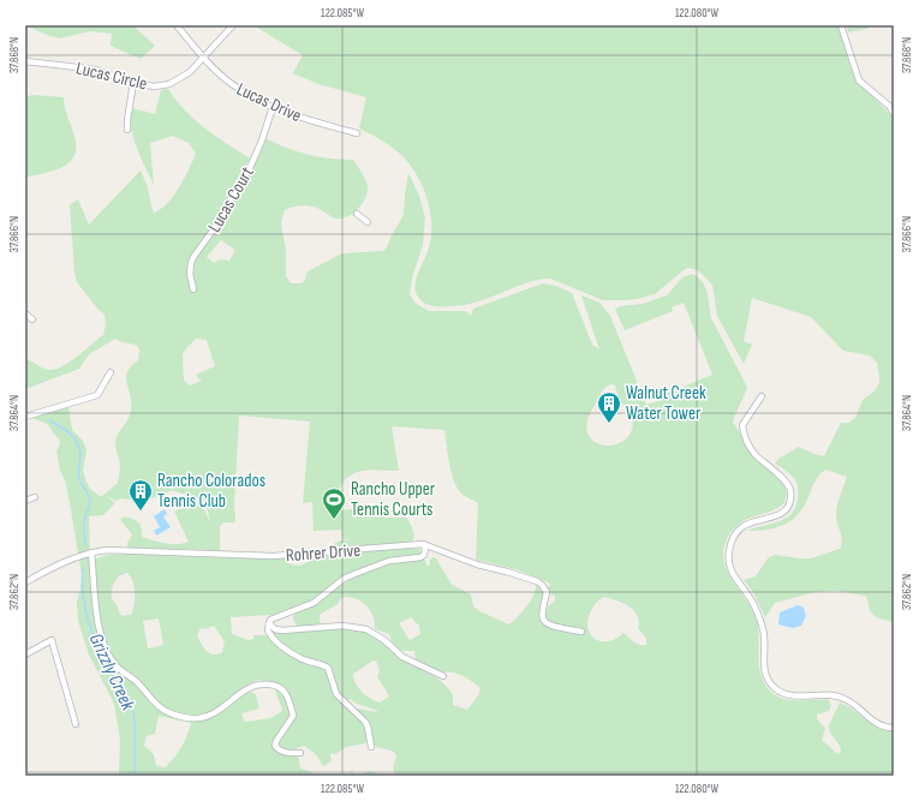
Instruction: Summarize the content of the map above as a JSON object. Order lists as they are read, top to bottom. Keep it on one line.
{"streets":{"street":["Lucas Circle","Lucas Drive","Lucas Court","Rohrer Drive"]},"crossings":[["Lucas Circle","Lucas Drive"],["Lucas Drive","Lucas Court"]],"water":["Grizzly Creek"],"places":{"building":["Walnut Creek Water Tower","Rancho Colorados Tennis Club"],"sports":["Rancho Upper Tennis Courts"]},"coordinates":["122.085°W","122.080°W","37.868°N","37.866°N","37.864°N","37.862°N"]}
